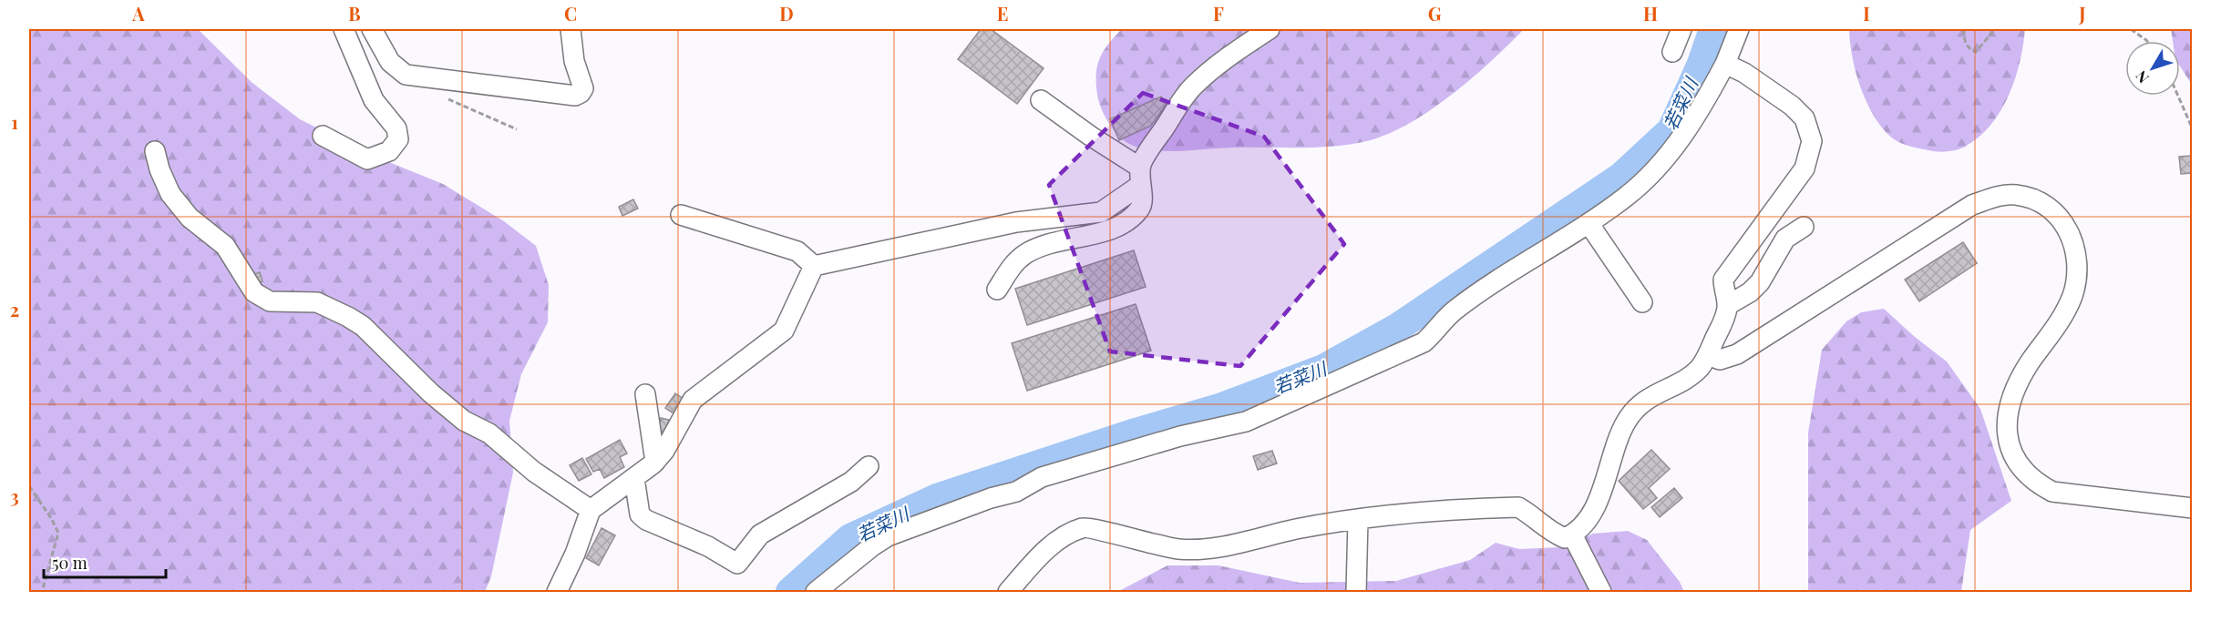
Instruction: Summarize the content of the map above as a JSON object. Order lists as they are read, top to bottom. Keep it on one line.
{"water":["若菜川"],"scale_bar":"50 m","north":"bottom left","grid":{"columns":["A","B","C","D","E","F","G","H","I","J"],"rows":["1","2","3"]}}
